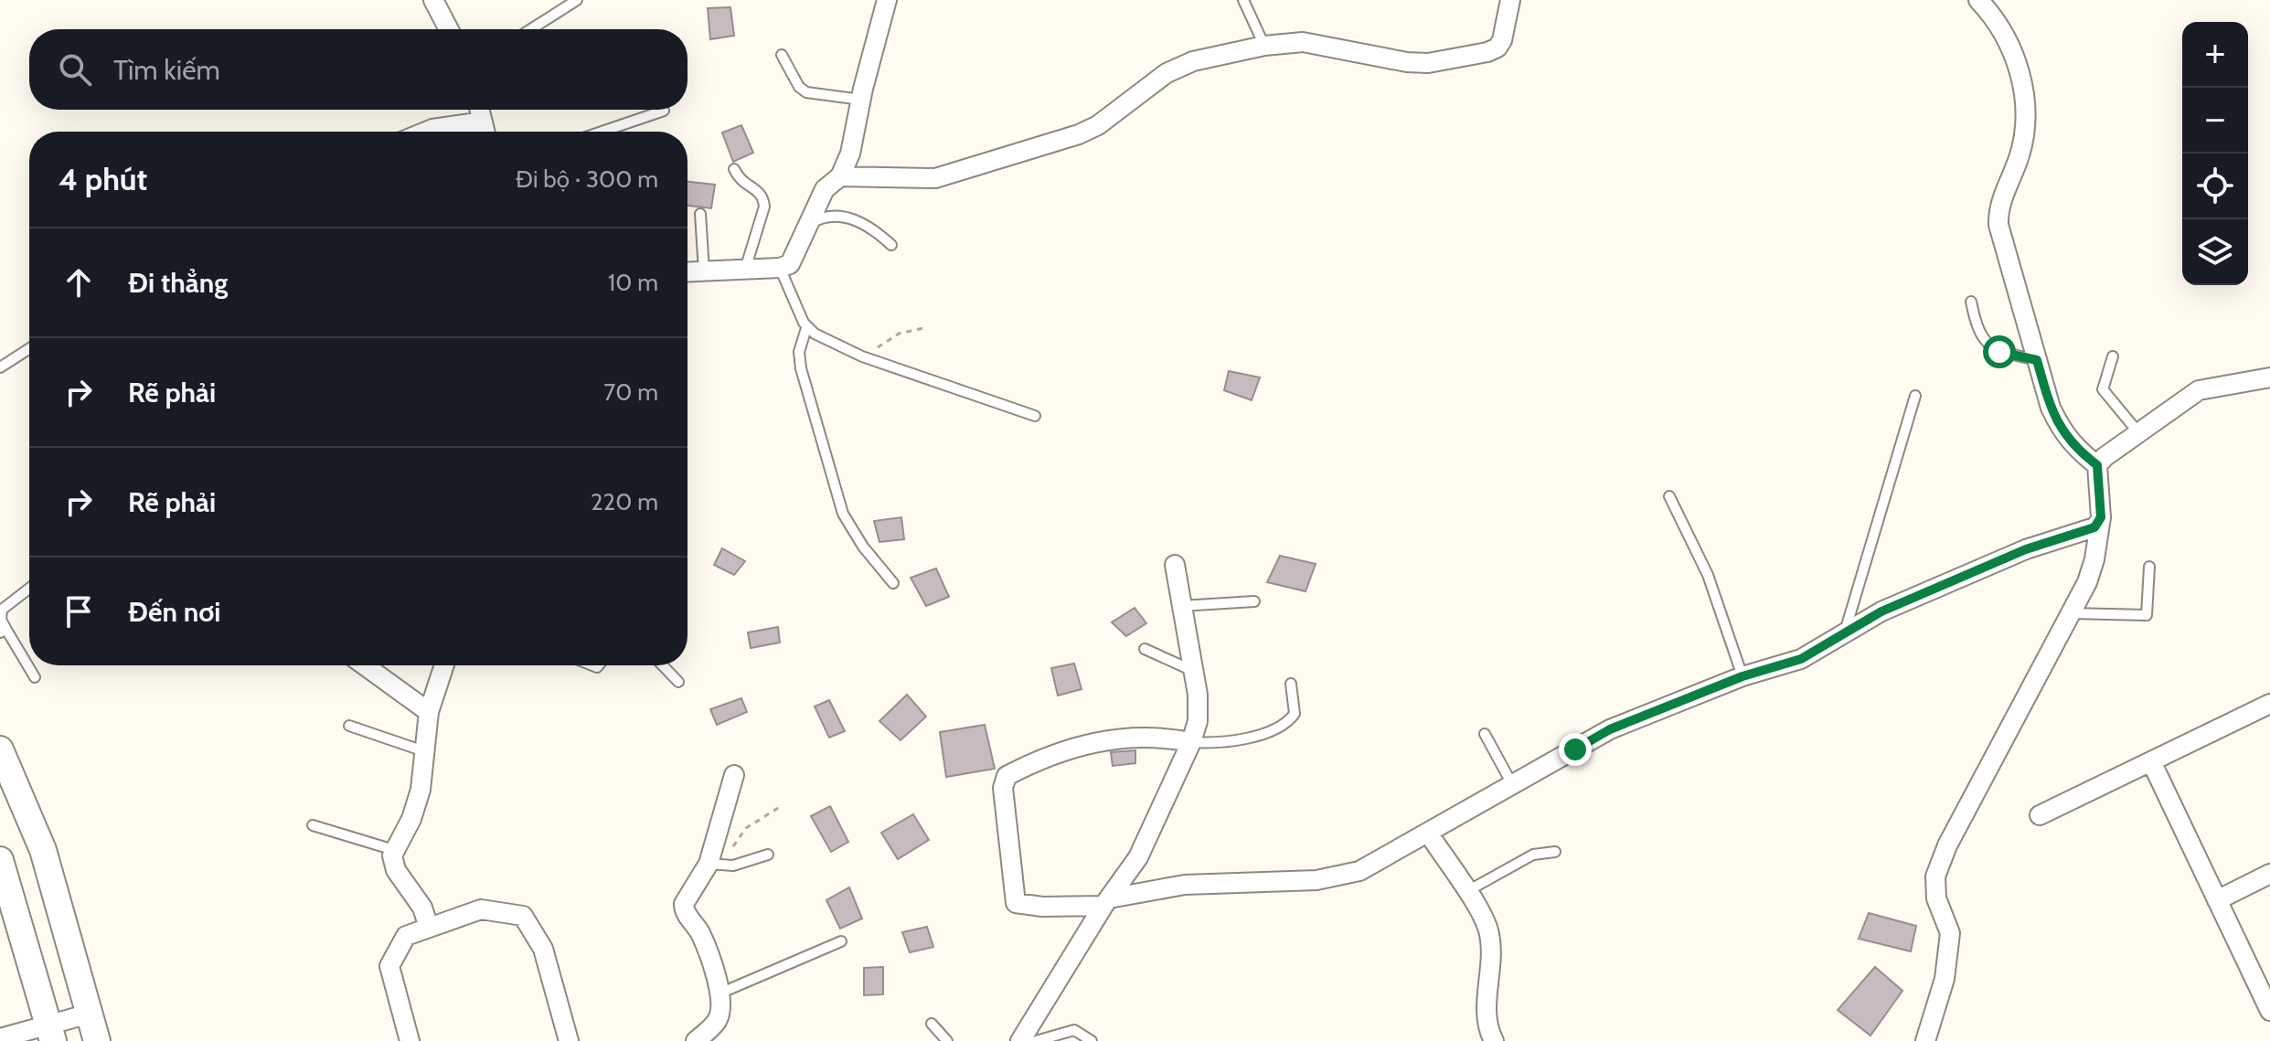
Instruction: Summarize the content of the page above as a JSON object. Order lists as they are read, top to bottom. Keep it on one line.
{"page":{"map_buttons":["+","−"],"search":"Tìm kiếm","heading":["4 phút","Đi bộ · 300 m"],"list":[["Đi thẳng","10 m"],["Rẽ phải","70 m"],["Rẽ phải","220 m"],"Đến nơi"]}}
